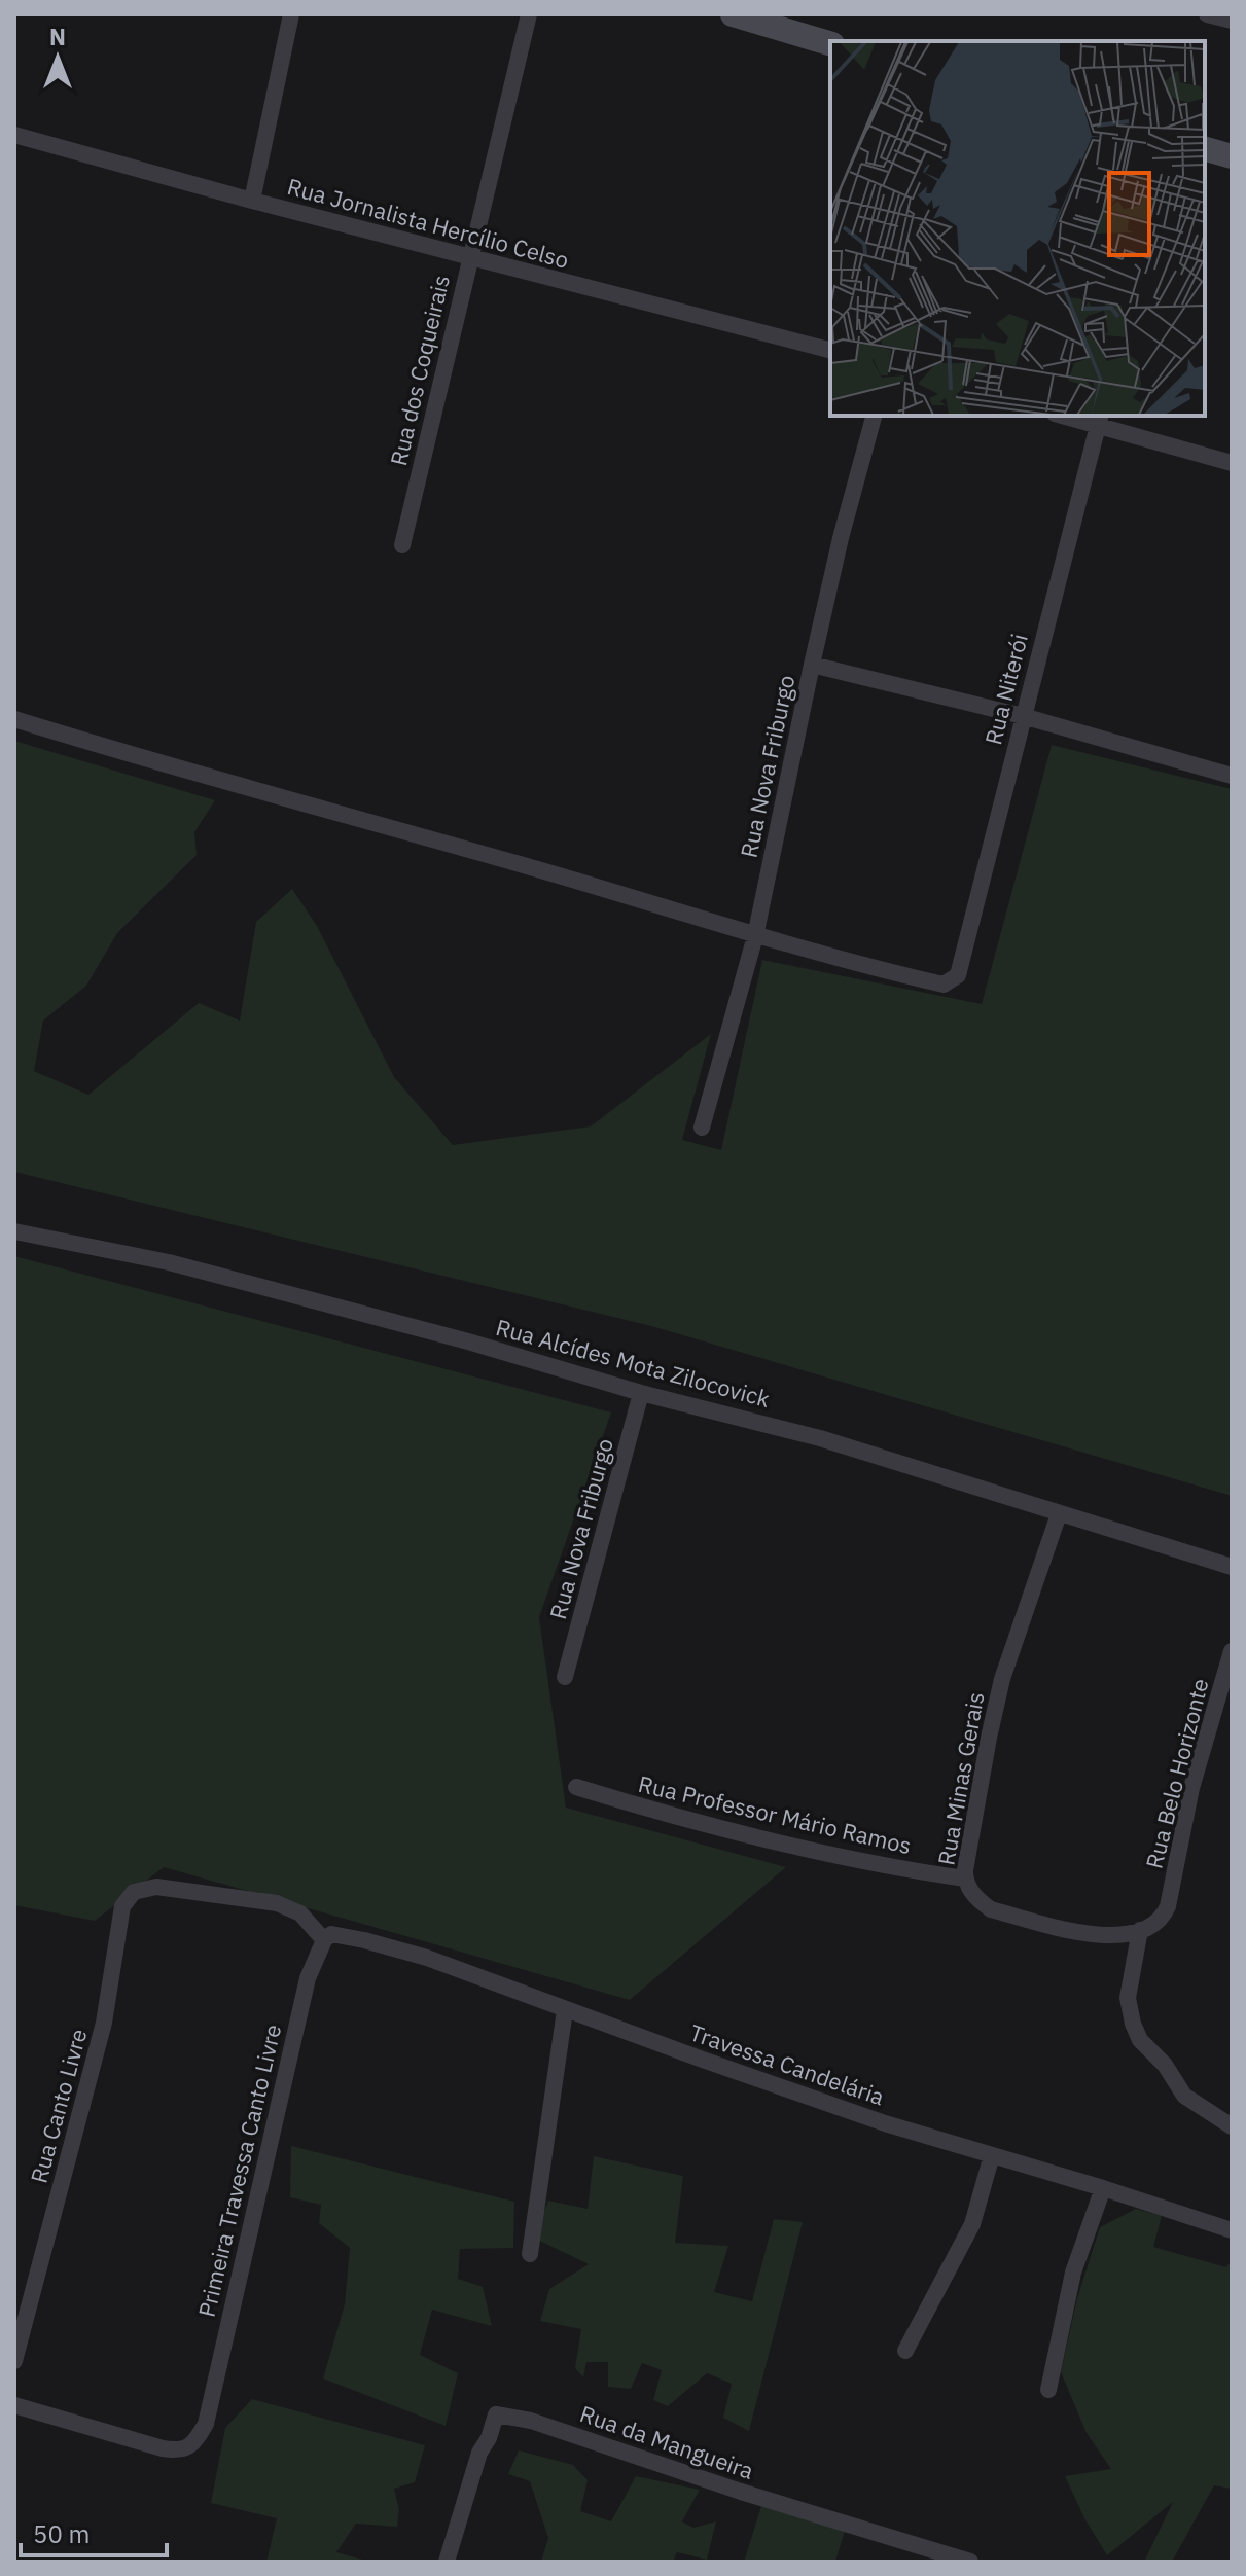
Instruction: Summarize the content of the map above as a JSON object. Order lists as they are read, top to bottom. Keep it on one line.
{"streets":{"street":["Rua Jornalista Hercílio Celso","Rua dos Coqueirais","Rua Niterói","Rua Nova Friburgo","Rua Alcídes Mota Zilocovick","Rua Belo Horizonte","Rua Minas Gerais","Rua Professor Mário Ramos","Travessa Candelária","Rua Canto Livre","Primeira Travessa Canto Livre","Rua da Mangueira"]},"crossings":[["Rua Jornalista Hercílio Celso","Rua dos Coqueirais"],["Rua Niterói","Rua Nova Friburgo"],["Rua Nova Friburgo","Rua Alcídes Mota Zilocovick"],["Rua Alcídes Mota Zilocovick","Rua Minas Gerais"],["Rua Belo Horizonte","Rua Minas Gerais"],["Rua Minas Gerais","Rua Professor Mário Ramos"],["Travessa Candelária","Rua Canto Livre"],["Travessa Candelária","Primeira Travessa Canto Livre"],["Rua Canto Livre","Primeira Travessa Canto Livre"]],"scale_bar":"50 m","north":"top"}
